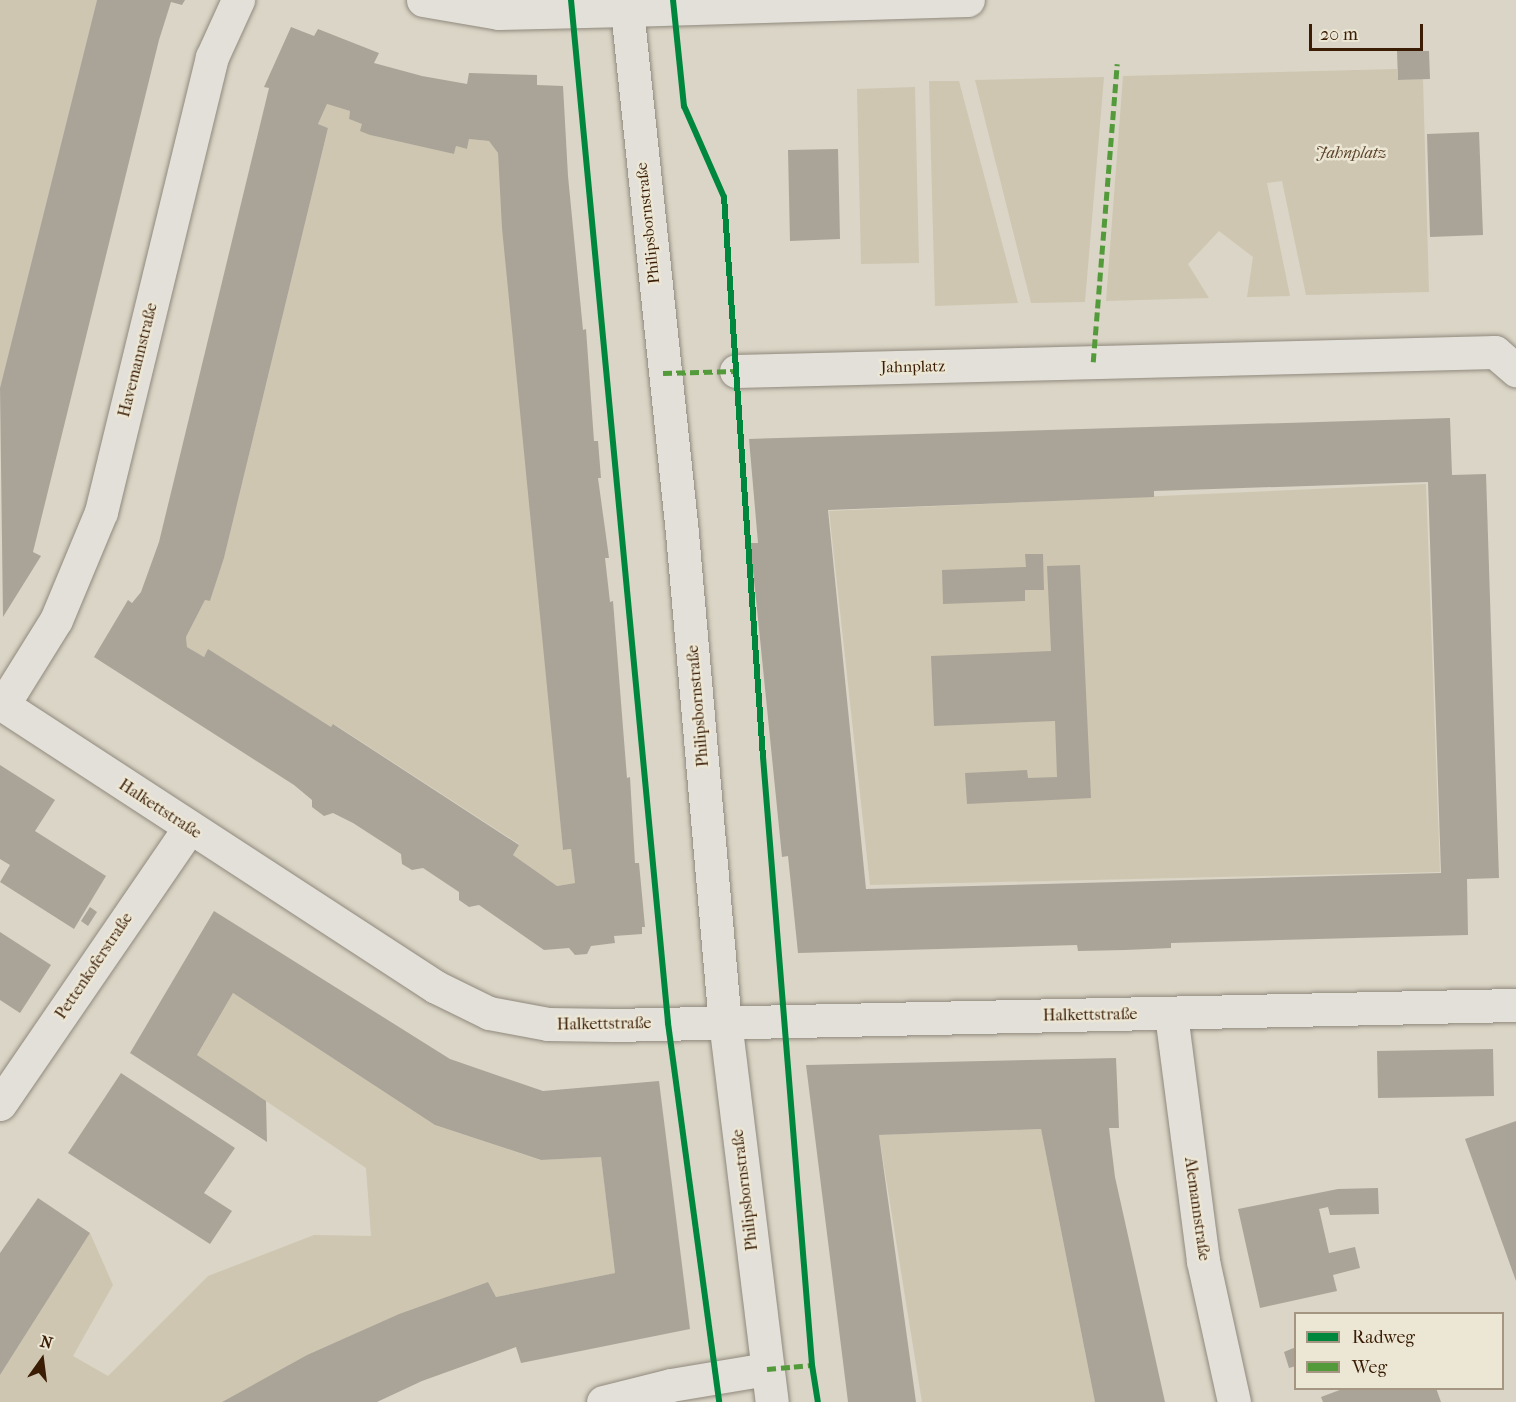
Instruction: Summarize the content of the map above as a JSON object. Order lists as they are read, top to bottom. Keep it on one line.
{"streets":{"street":["Philipsbornstraße","Havemannstraße","Jahnplatz","Halkettstraße","Pettenkoferstraße","Alemannstraße"]},"crossings":[["Philipsbornstraße","Halkettstraße"],["Havemannstraße","Halkettstraße"],["Halkettstraße","Pettenkoferstraße"],["Halkettstraße","Alemannstraße"]],"parks":["Jahnplatz"],"legend":["Radweg","Weg"],"scale_bar":"20 m","north":"top"}
